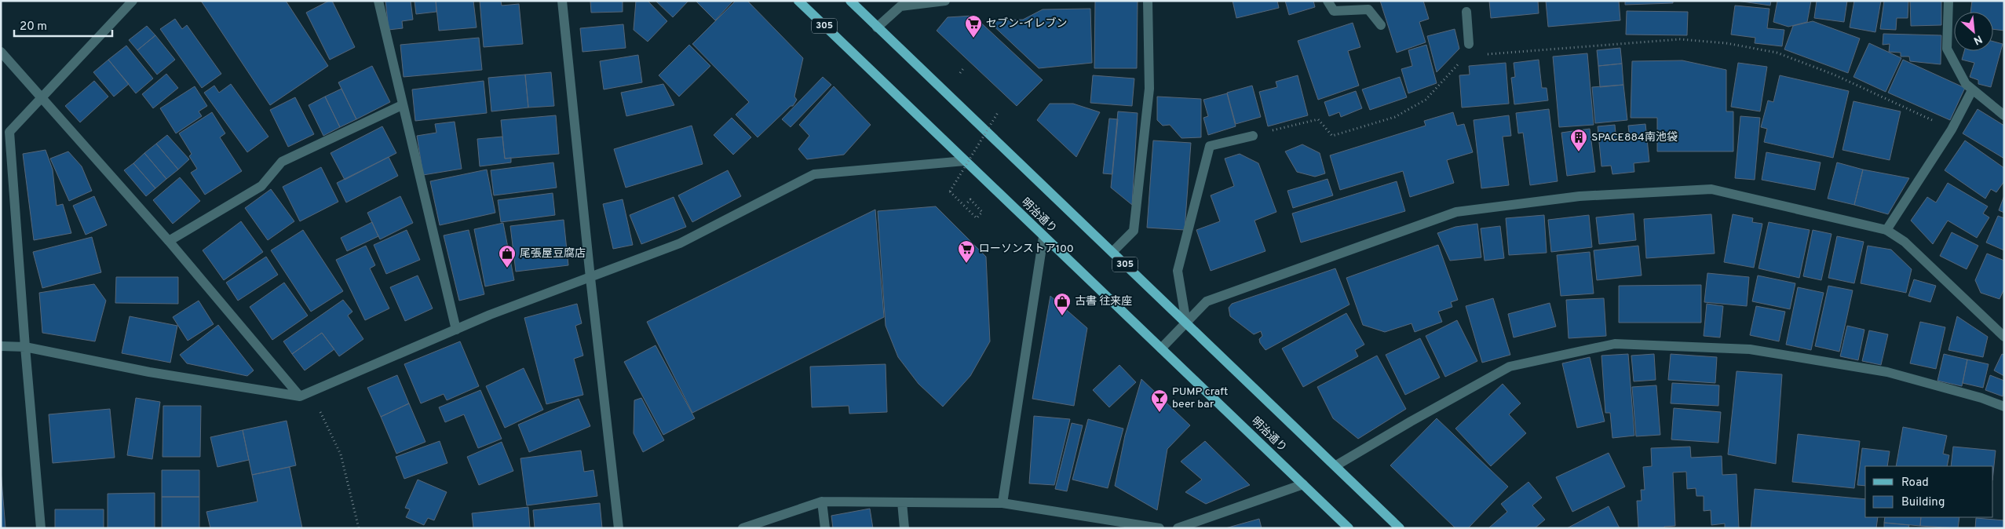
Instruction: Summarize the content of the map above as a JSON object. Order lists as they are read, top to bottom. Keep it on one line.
{"streets":{"main road":["305","明治通り"]},"places":{"supermarket":["セブン-イレブン","ローソンストア100"],"building":["SPACE884南池袋"],"shop":["尾張屋豆腐店","古書 往来座"],"bar":["PUMP craft beer bar"]},"legend":["Road","Building"],"scale_bar":"20 m","north":"bottom right"}
